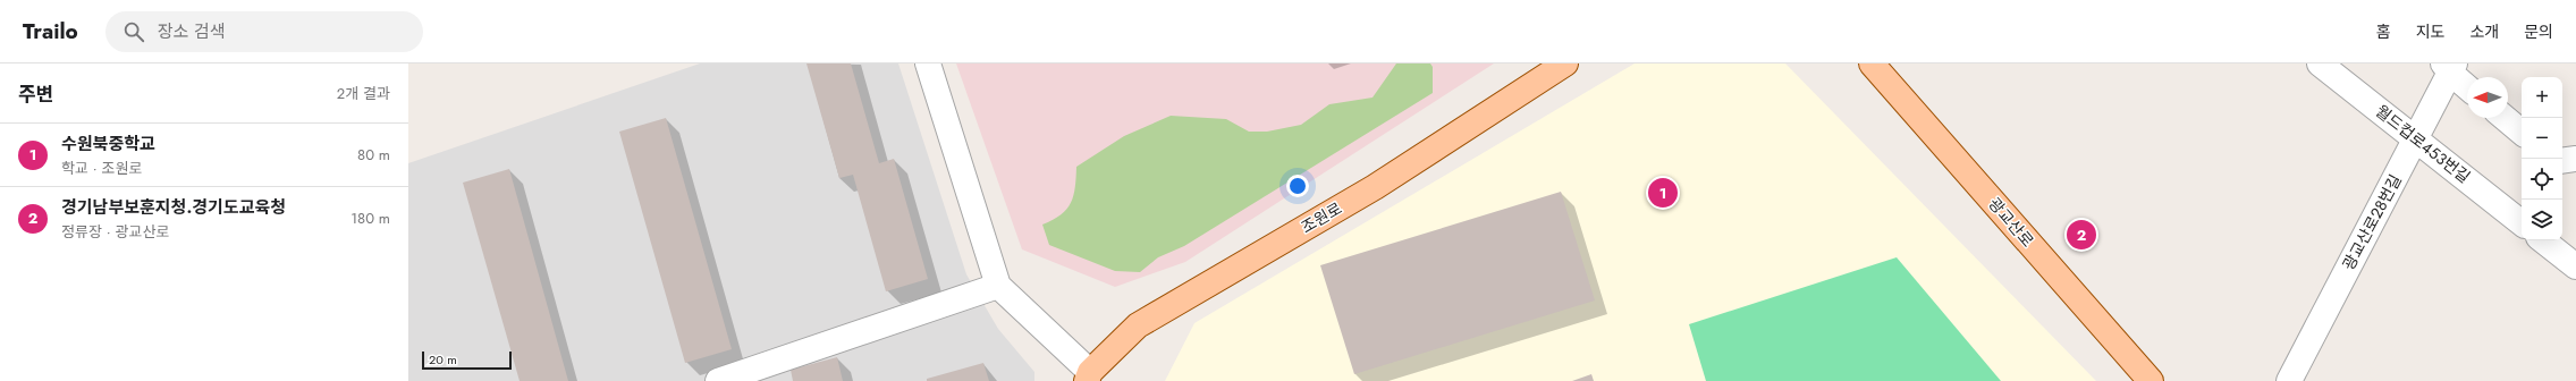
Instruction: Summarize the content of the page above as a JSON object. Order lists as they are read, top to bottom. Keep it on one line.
{"streets":{"main road":["조원로","광교산로"],"street":["월드컵로453번길","광교산로28번길"]},"crossings":[["월드컵로453번길","광교산로28번길"]],"scale_bar":"20 m","north":"left","page":{"header":"Trailo","search":"장소 검색","nav":["홈","지도","소개","문의"],"heading":["주변","2개 결과"],"map_buttons":["+","−"],"list":[{"mark":"1","name":"수원북중학교","note":"학교 · 조원로","value":"80 m"},{"mark":"2","name":"경기남부보훈지청.경기도교육청","note":"정류장 · 광교산로","value":"180 m"}],"pins":["1","2"],"scale":"20 m"}}
